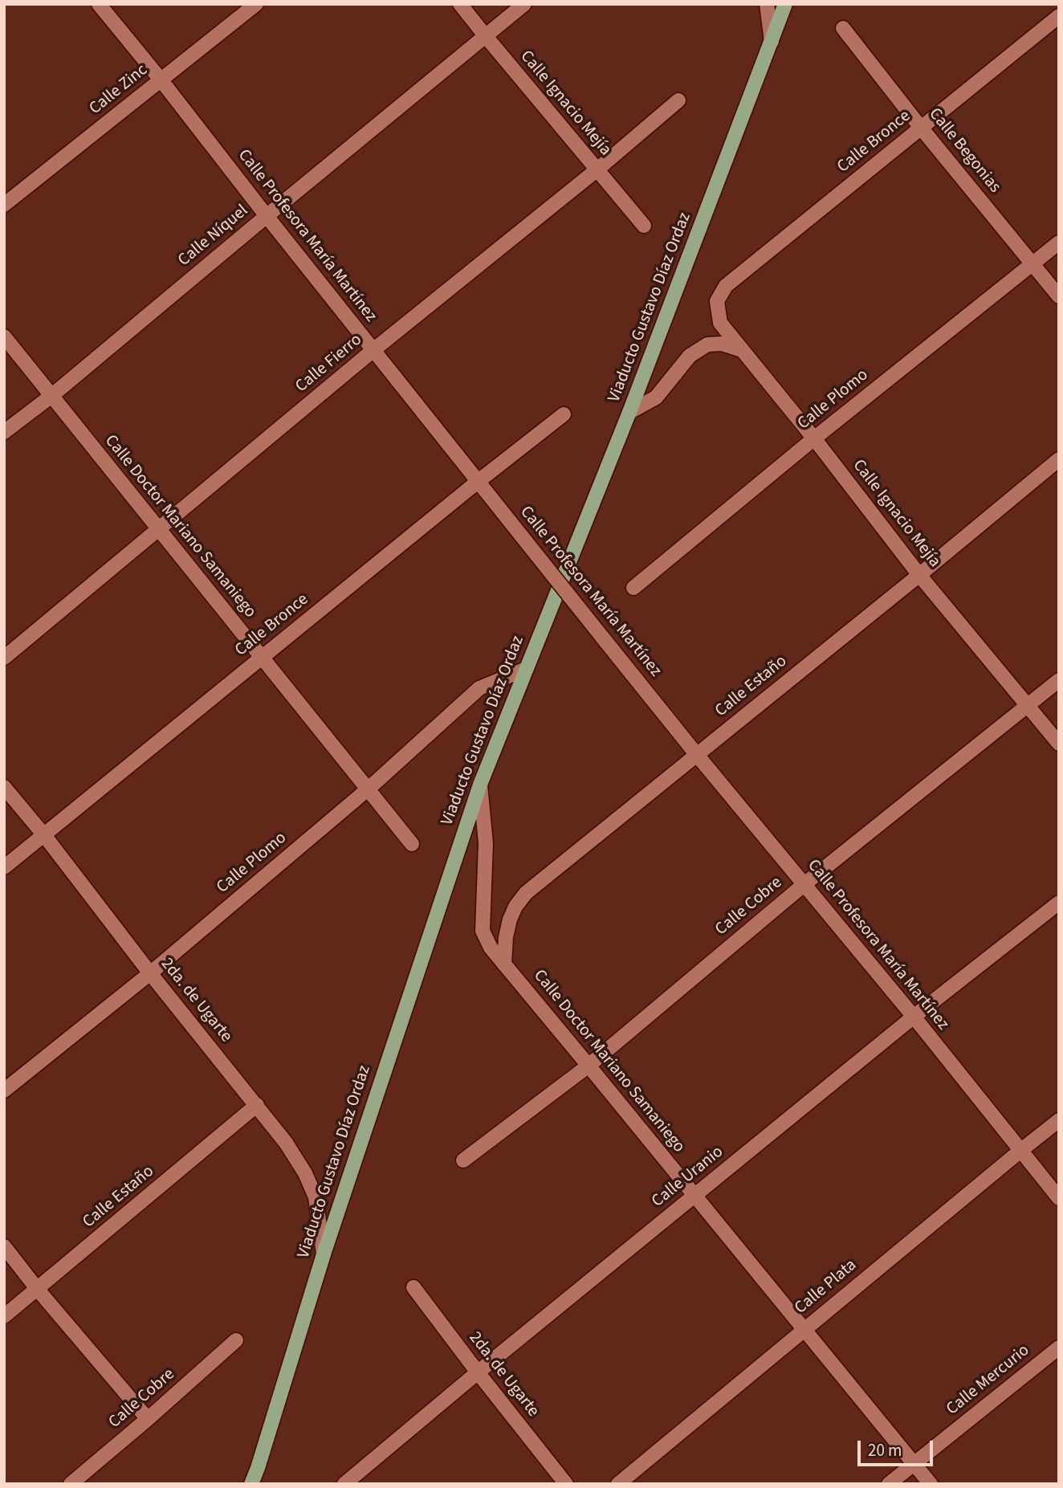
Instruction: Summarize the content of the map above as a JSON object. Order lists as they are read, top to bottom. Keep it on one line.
{"streets":{"main road":["Viaducto Gustavo Díaz Ordaz"],"street":["Calle Zinc","Calle Ignacio Mejía","Calle Bronce","Calle Begonias","Calle Níquel","Calle Profesora María Martínez","Calle Fierro","Calle Plomo","Calle Doctor Mariano Samaniego","Calle Estaño","Calle Cobre","2da. de Ugarte","Calle Uranio","Calle Plata","Calle Mercurio"]},"crossings":[["Calle Zinc","Calle Profesora María Martínez"],["Calle Ignacio Mejía","Calle Bronce"],["Calle Ignacio Mejía","Calle Níquel"],["Calle Ignacio Mejía","Calle Fierro"],["Calle Ignacio Mejía","Calle Plomo"],["Calle Ignacio Mejía","Calle Estaño"],["Calle Ignacio Mejía","Calle Cobre"],["Calle Bronce","Calle Begonias"],["Calle Bronce","Calle Profesora María Martínez"],["Calle Bronce","Calle Doctor Mariano Samaniego"],["Calle Bronce","2da. de Ugarte"],["Calle Begonias","Calle Plomo"],["Calle Níquel","Calle Profesora María Martínez"],["Calle Níquel","Calle Doctor Mariano Samaniego"],["Calle Profesora María Martínez","Calle Fierro"],["Calle Profesora María Martínez","Calle Estaño"],["Calle Profesora María Martínez","Calle Cobre"],["Calle Profesora María Martínez","Calle Uranio"],["Calle Profesora María Martínez","Calle Plata"],["Viaducto Gustavo Díaz Ordaz","Calle Plomo"],["Viaducto Gustavo Díaz Ordaz","Calle Doctor Mariano Samaniego"],["Viaducto Gustavo Díaz Ordaz","2da. de Ugarte"],["Calle Fierro","Calle Doctor Mariano Samaniego"],["Calle Plomo","Calle Doctor Mariano Samaniego"],["Calle Plomo","2da. de Ugarte"],["Calle Doctor Mariano Samaniego","Calle Estaño"],["Calle Doctor Mariano Samaniego","Calle Cobre"],["Calle Doctor Mariano Samaniego","Calle Uranio"],["Calle Doctor Mariano Samaniego","Calle Plata"],["Calle Doctor Mariano Samaniego","Calle Mercurio"],["Calle Estaño","2da. de Ugarte"],["2da. de Ugarte","Calle Uranio"]],"scale_bar":"20 m"}
